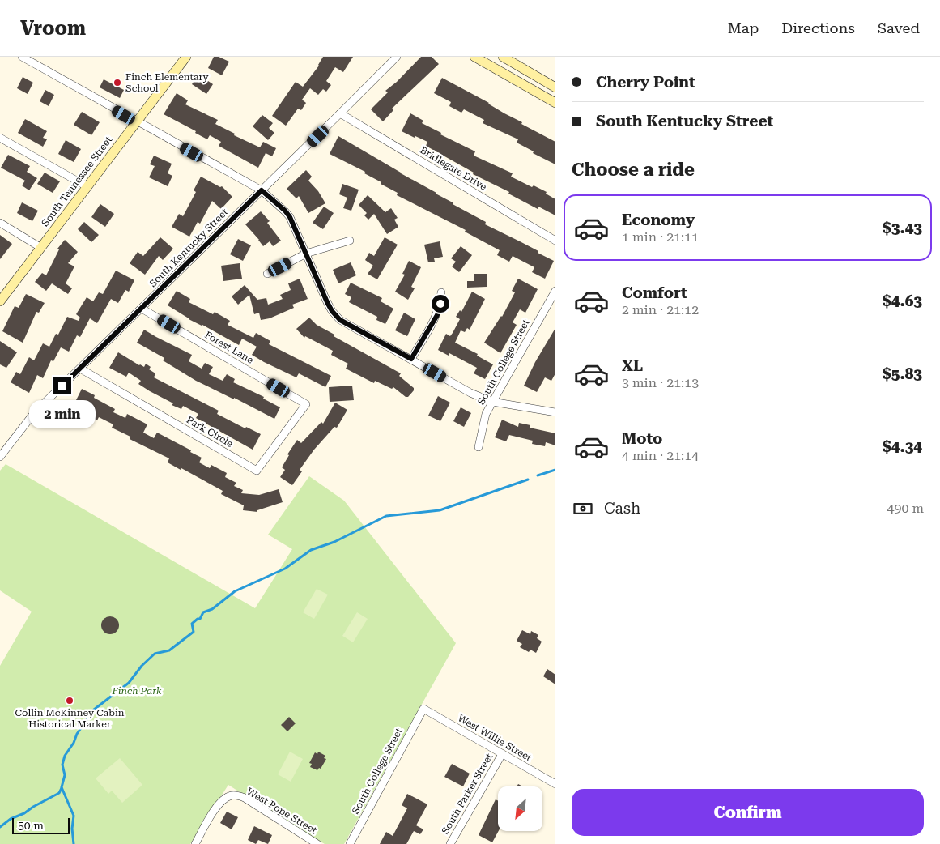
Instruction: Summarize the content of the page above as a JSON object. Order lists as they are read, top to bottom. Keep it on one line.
{"streets":{"street":["Bridlegate Drive","South Tennessee Street","South Kentucky Street","Forest Lane","South College Street","Park Circle","West Willie Street","South Parker Street","West Pope Street"]},"crossings":[["Bridlegate Drive","South Kentucky Street"],["South Kentucky Street","Forest Lane"],["South Kentucky Street","Park Circle"],["Forest Lane","Park Circle"],["South College Street","West Willie Street"],["West Willie Street","South Parker Street"]],"parks":["Finch Park"],"places":["Finch Elementary School","Collin McKinney Cabin Historical Marker"],"scale_bar":"50 m","north":"bottom left","page":{"header":"Vroom","nav":["Map","Directions","Saved"],"banner":["Cherry Point","South Kentucky Street"],"heading":"Choose a ride","list":[{"name":"Economy","note":"1 min · 21:11","value":"$3.43"},{"name":"Comfort","note":"2 min · 21:12","value":"$4.63"},{"name":"XL","note":"3 min · 21:13","value":"$5.83"},{"name":"Moto","note":"4 min · 21:14","value":"$4.34"}],"bubble":"2 min","pay":["Cash","490 m"],"buttons":"Confirm","scale":"50 m"}}
